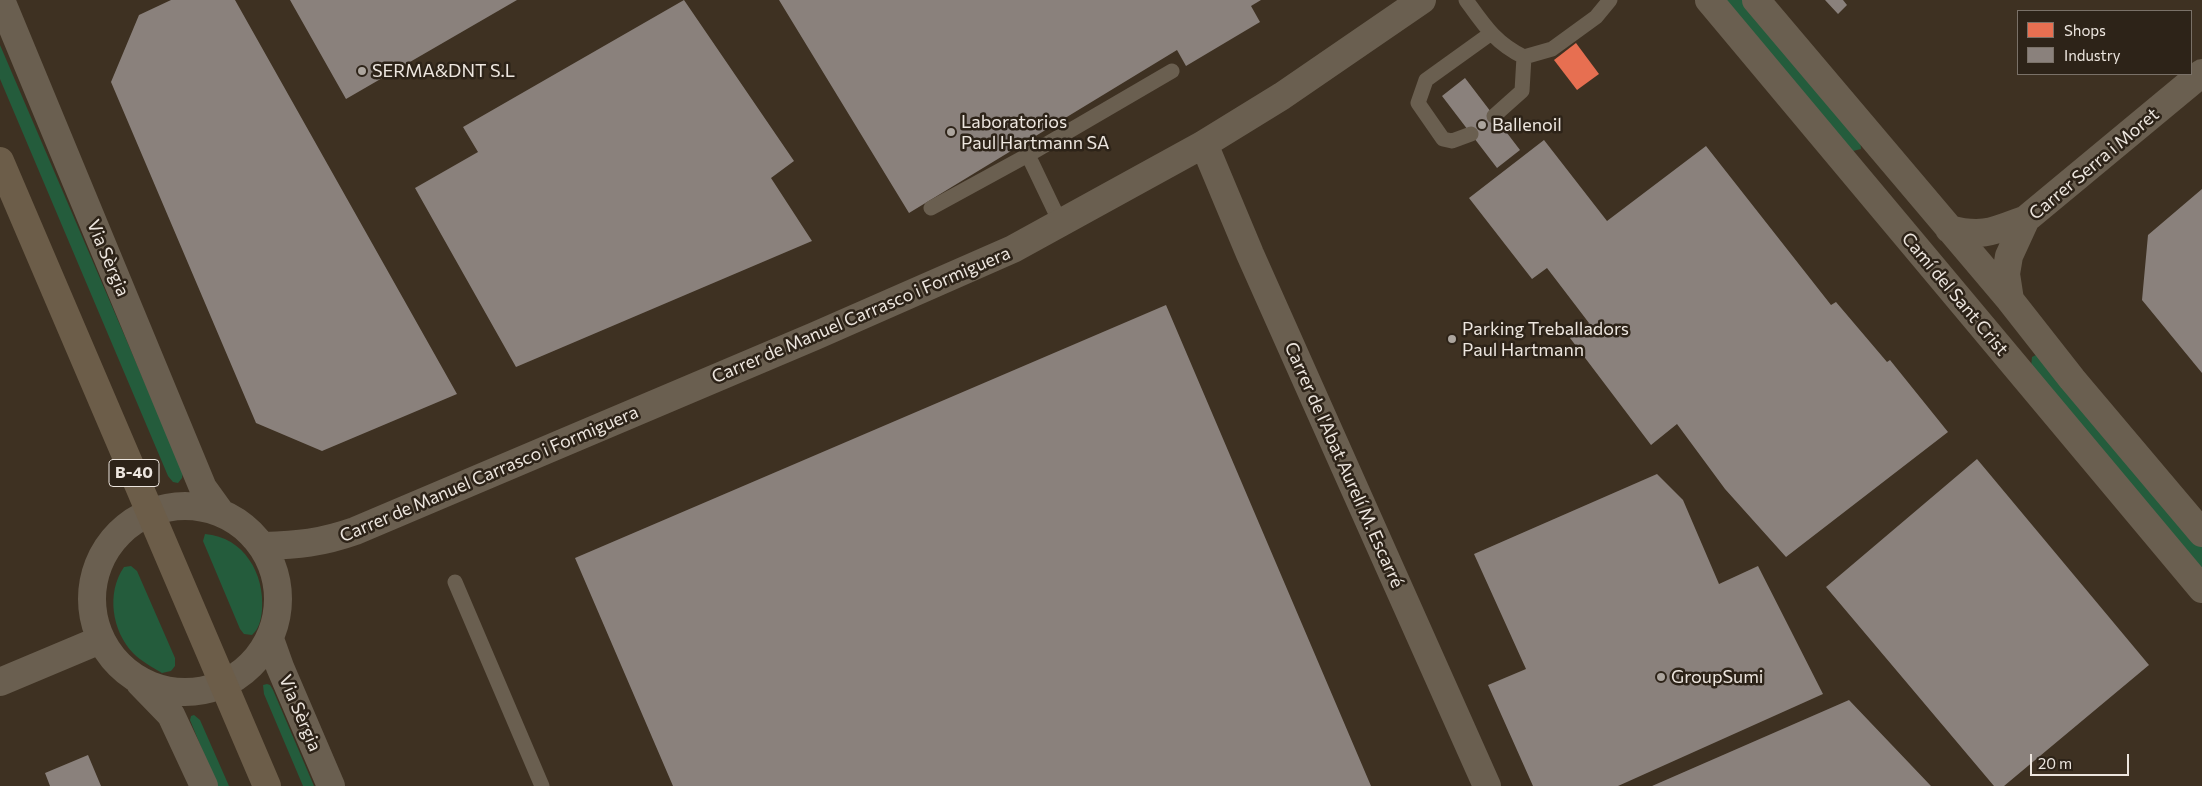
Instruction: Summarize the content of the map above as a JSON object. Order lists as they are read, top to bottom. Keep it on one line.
{"streets":{"main road":["B-40"],"street":["Carrer Serra i Moret","Via Sèrgia","Camí del Sant Crist","Carrer de Manuel Carrasco i Formiguera","Carrer de l'Abat Aurelí M. Escarré"]},"crossings":[["Carrer Serra i Moret","Camí del Sant Crist"],["Via Sèrgia","Carrer de Manuel Carrasco i Formiguera"],["Via Sèrgia","B-40"],["Carrer de Manuel Carrasco i Formiguera","Carrer de l'Abat Aurelí M. Escarré"]],"places":["SERMA&DNT S.L","Ballenoil","Laboratorios Paul Hartmann SA","Parking Treballadors Paul Hartmann","GroupSumi"],"legend":["Shops","Industry"],"scale_bar":"20 m"}
